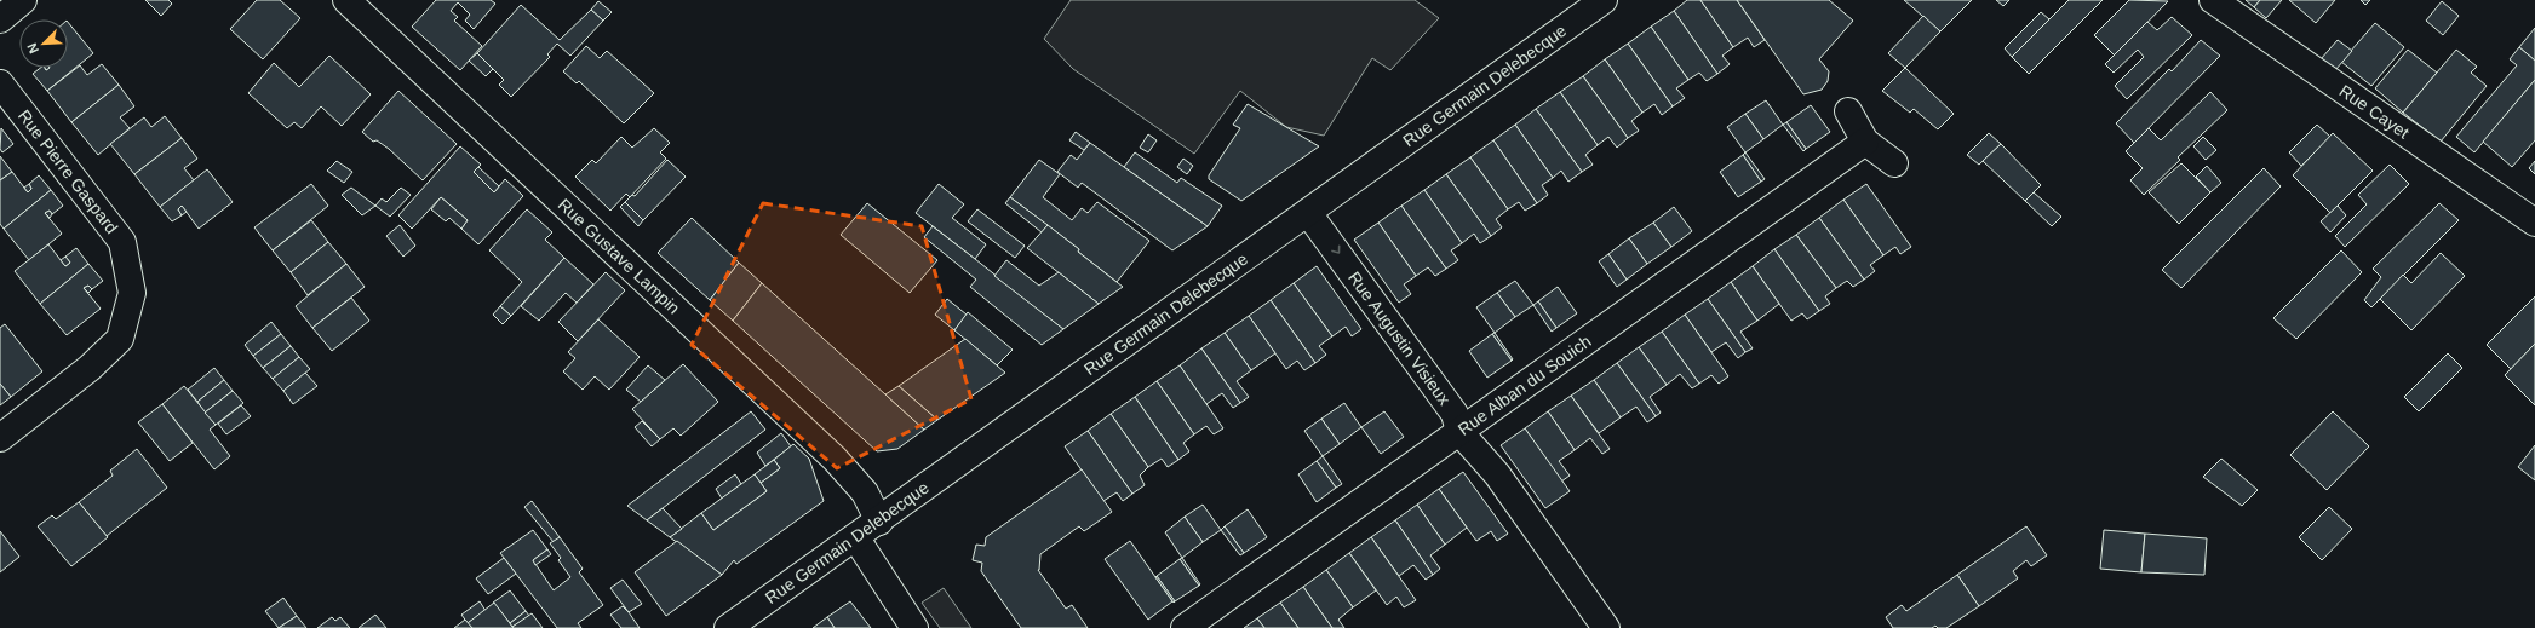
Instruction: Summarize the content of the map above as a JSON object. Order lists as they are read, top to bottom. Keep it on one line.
{"streets":{"street":["Rue Germain Delebecque","Rue Cayet","Rue Pierre Gaspard","Rue Gustave Lampin","Rue Augustin Visieux","Rue Alban du Souich"]},"crossings":[["Rue Germain Delebecque","Rue Gustave Lampin"],["Rue Germain Delebecque","Rue Augustin Visieux"],["Rue Augustin Visieux","Rue Alban du Souich"]],"one_way":["Rue Augustin Visieux"],"north":"bottom left"}
